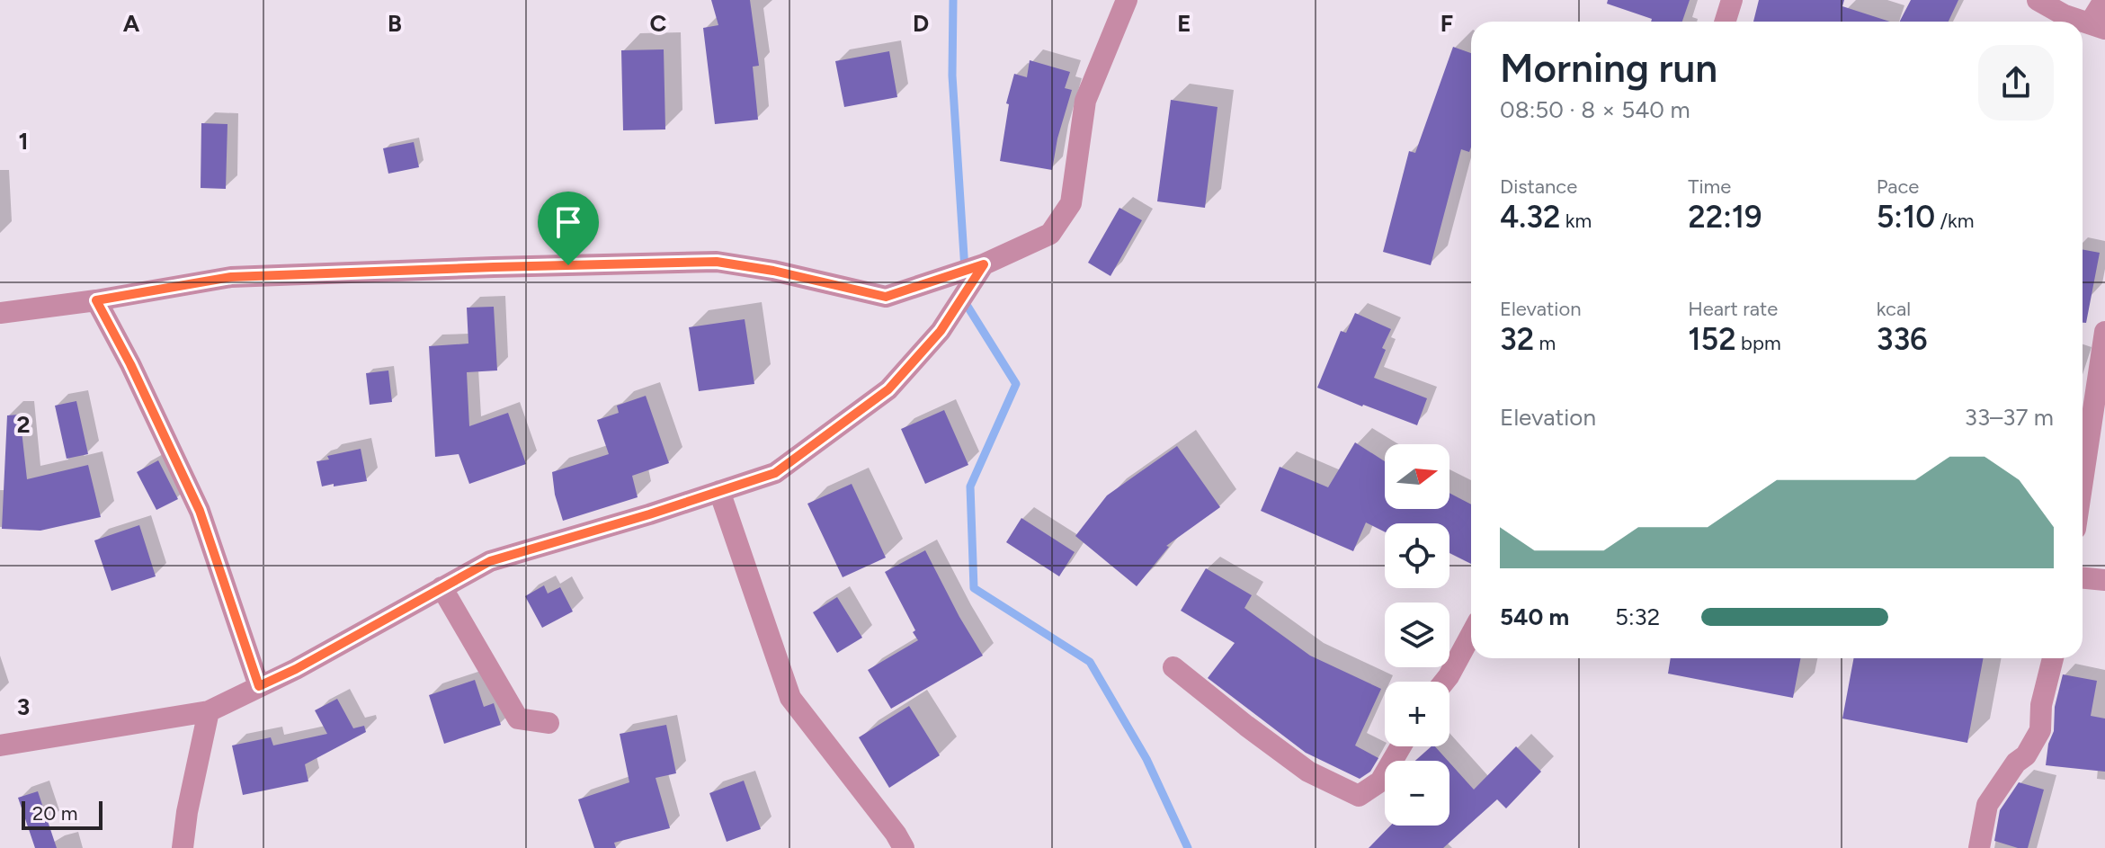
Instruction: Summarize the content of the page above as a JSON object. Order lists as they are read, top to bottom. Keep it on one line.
{"scale_bar":"20 m","north":"right","page":{"heading":["Morning run","08:50 · 8 × 540 m"],"stats":[["Distance","4.32 km"],["Time","22:19"],["Pace","5:10 /km"],["Elevation","32 m"],["Heart rate","152 bpm"],["kcal","336"]],"chart":["Elevation","33–37 m"],"map_buttons":["+","−"],"list":[{"name":"540 m","note":"5:32"}],"scale":"20 m"},"grid":{"columns":["A","B","C","D","E","F"],"rows":["1","2","3"]}}
